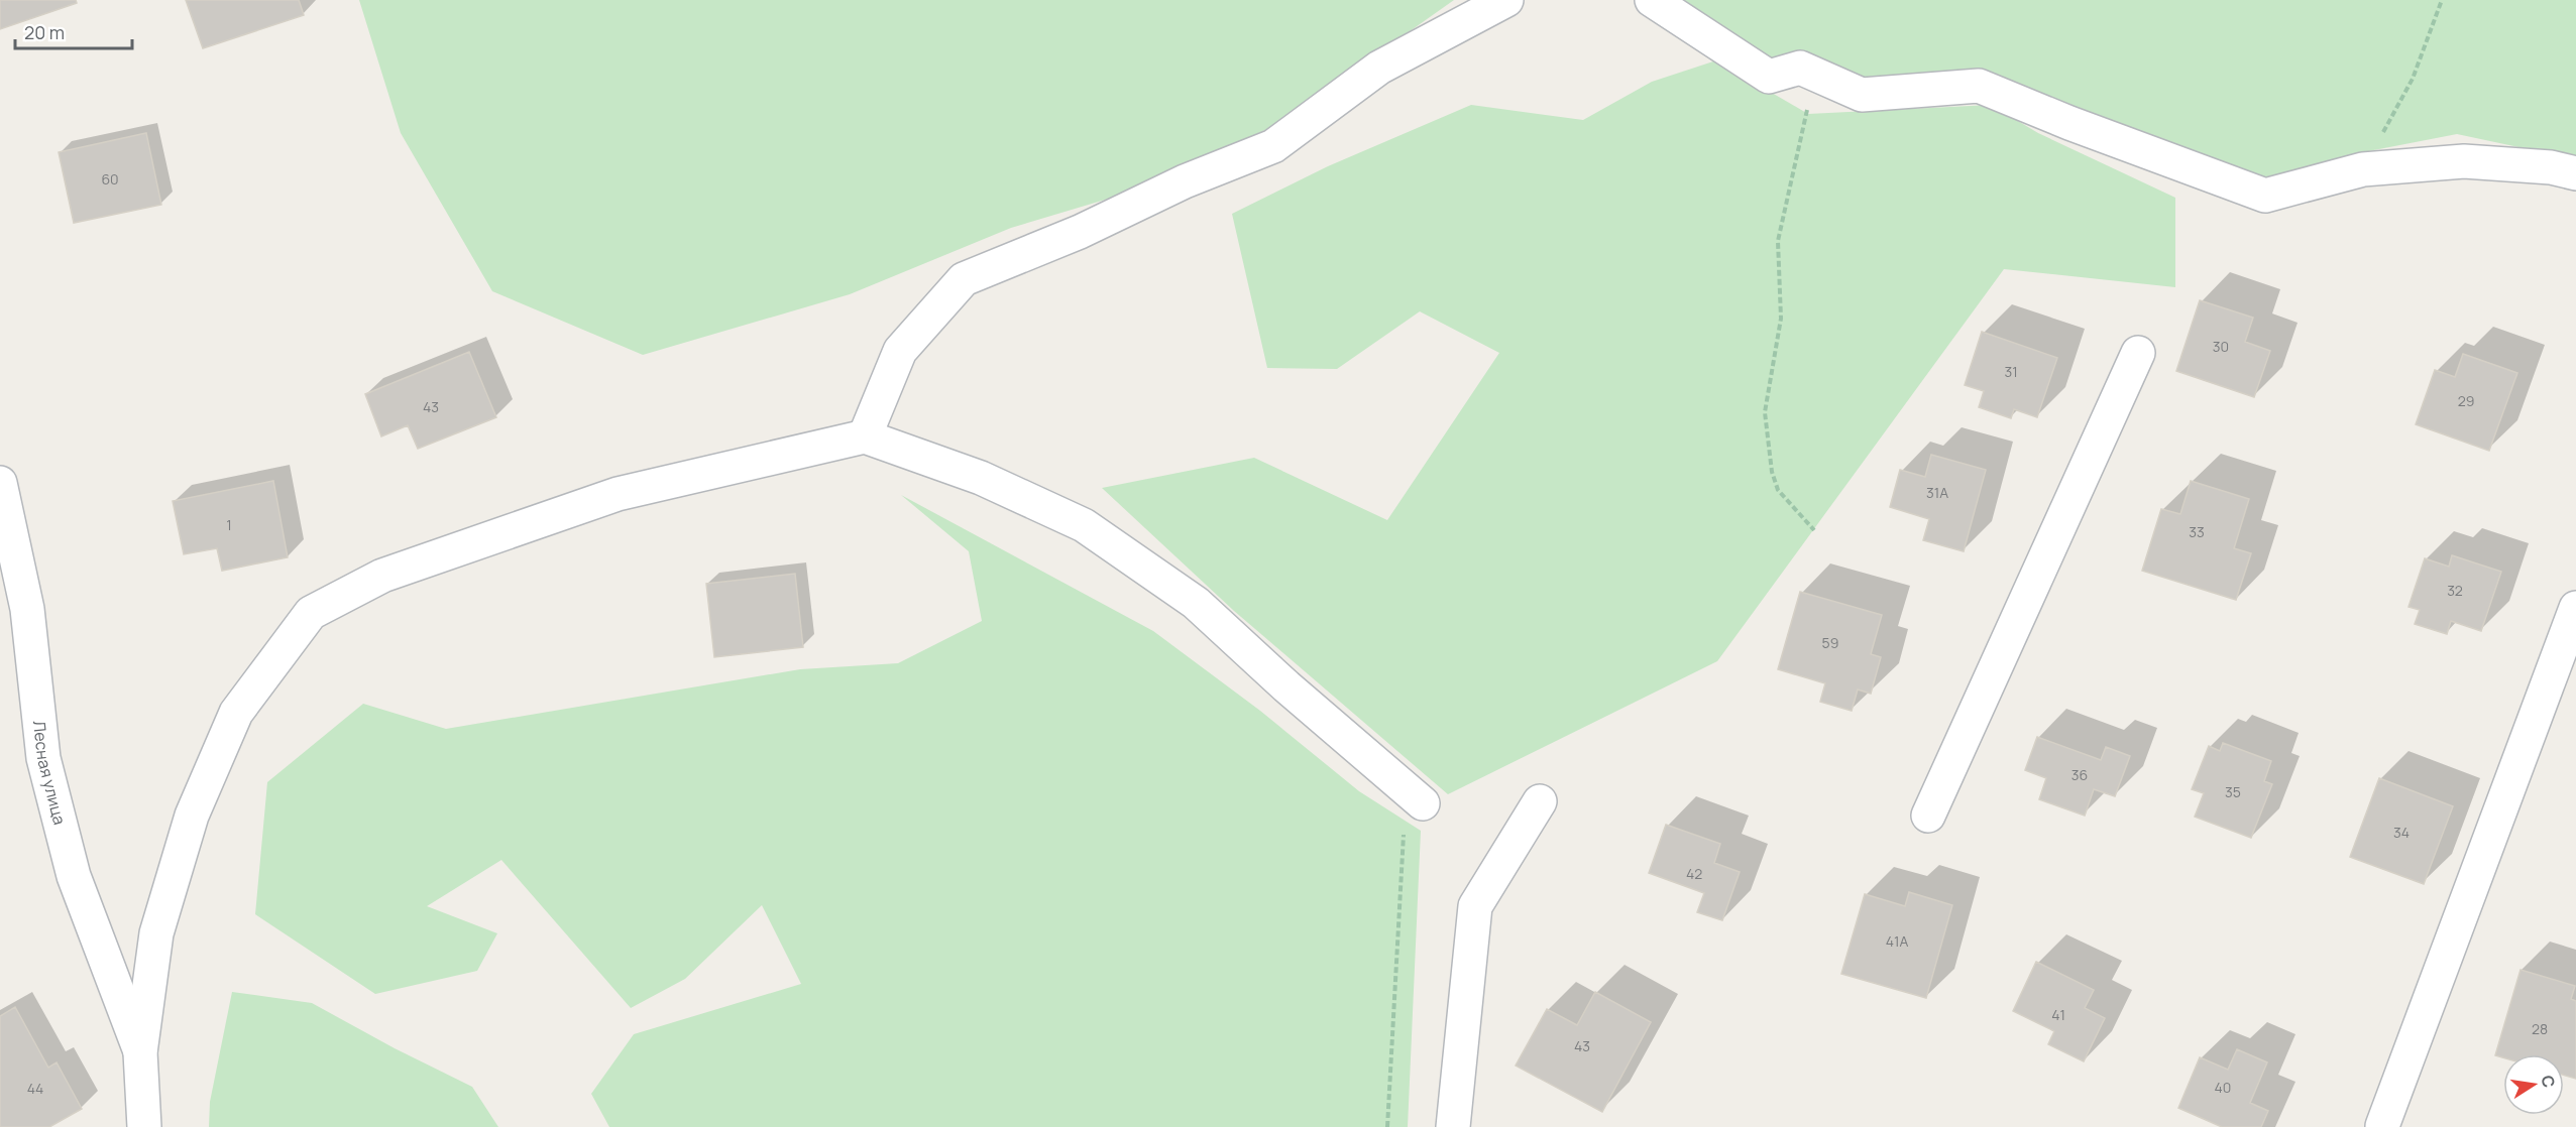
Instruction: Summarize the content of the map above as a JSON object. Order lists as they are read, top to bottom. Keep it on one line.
{"streets":{"street":["Лесная улица"]},"house_numbers":["60","30","31","29","43","31А","1","33","32","59","36","35","34","42","41А","41","28","43","40","44"],"scale_bar":"20 m","north":"right"}
